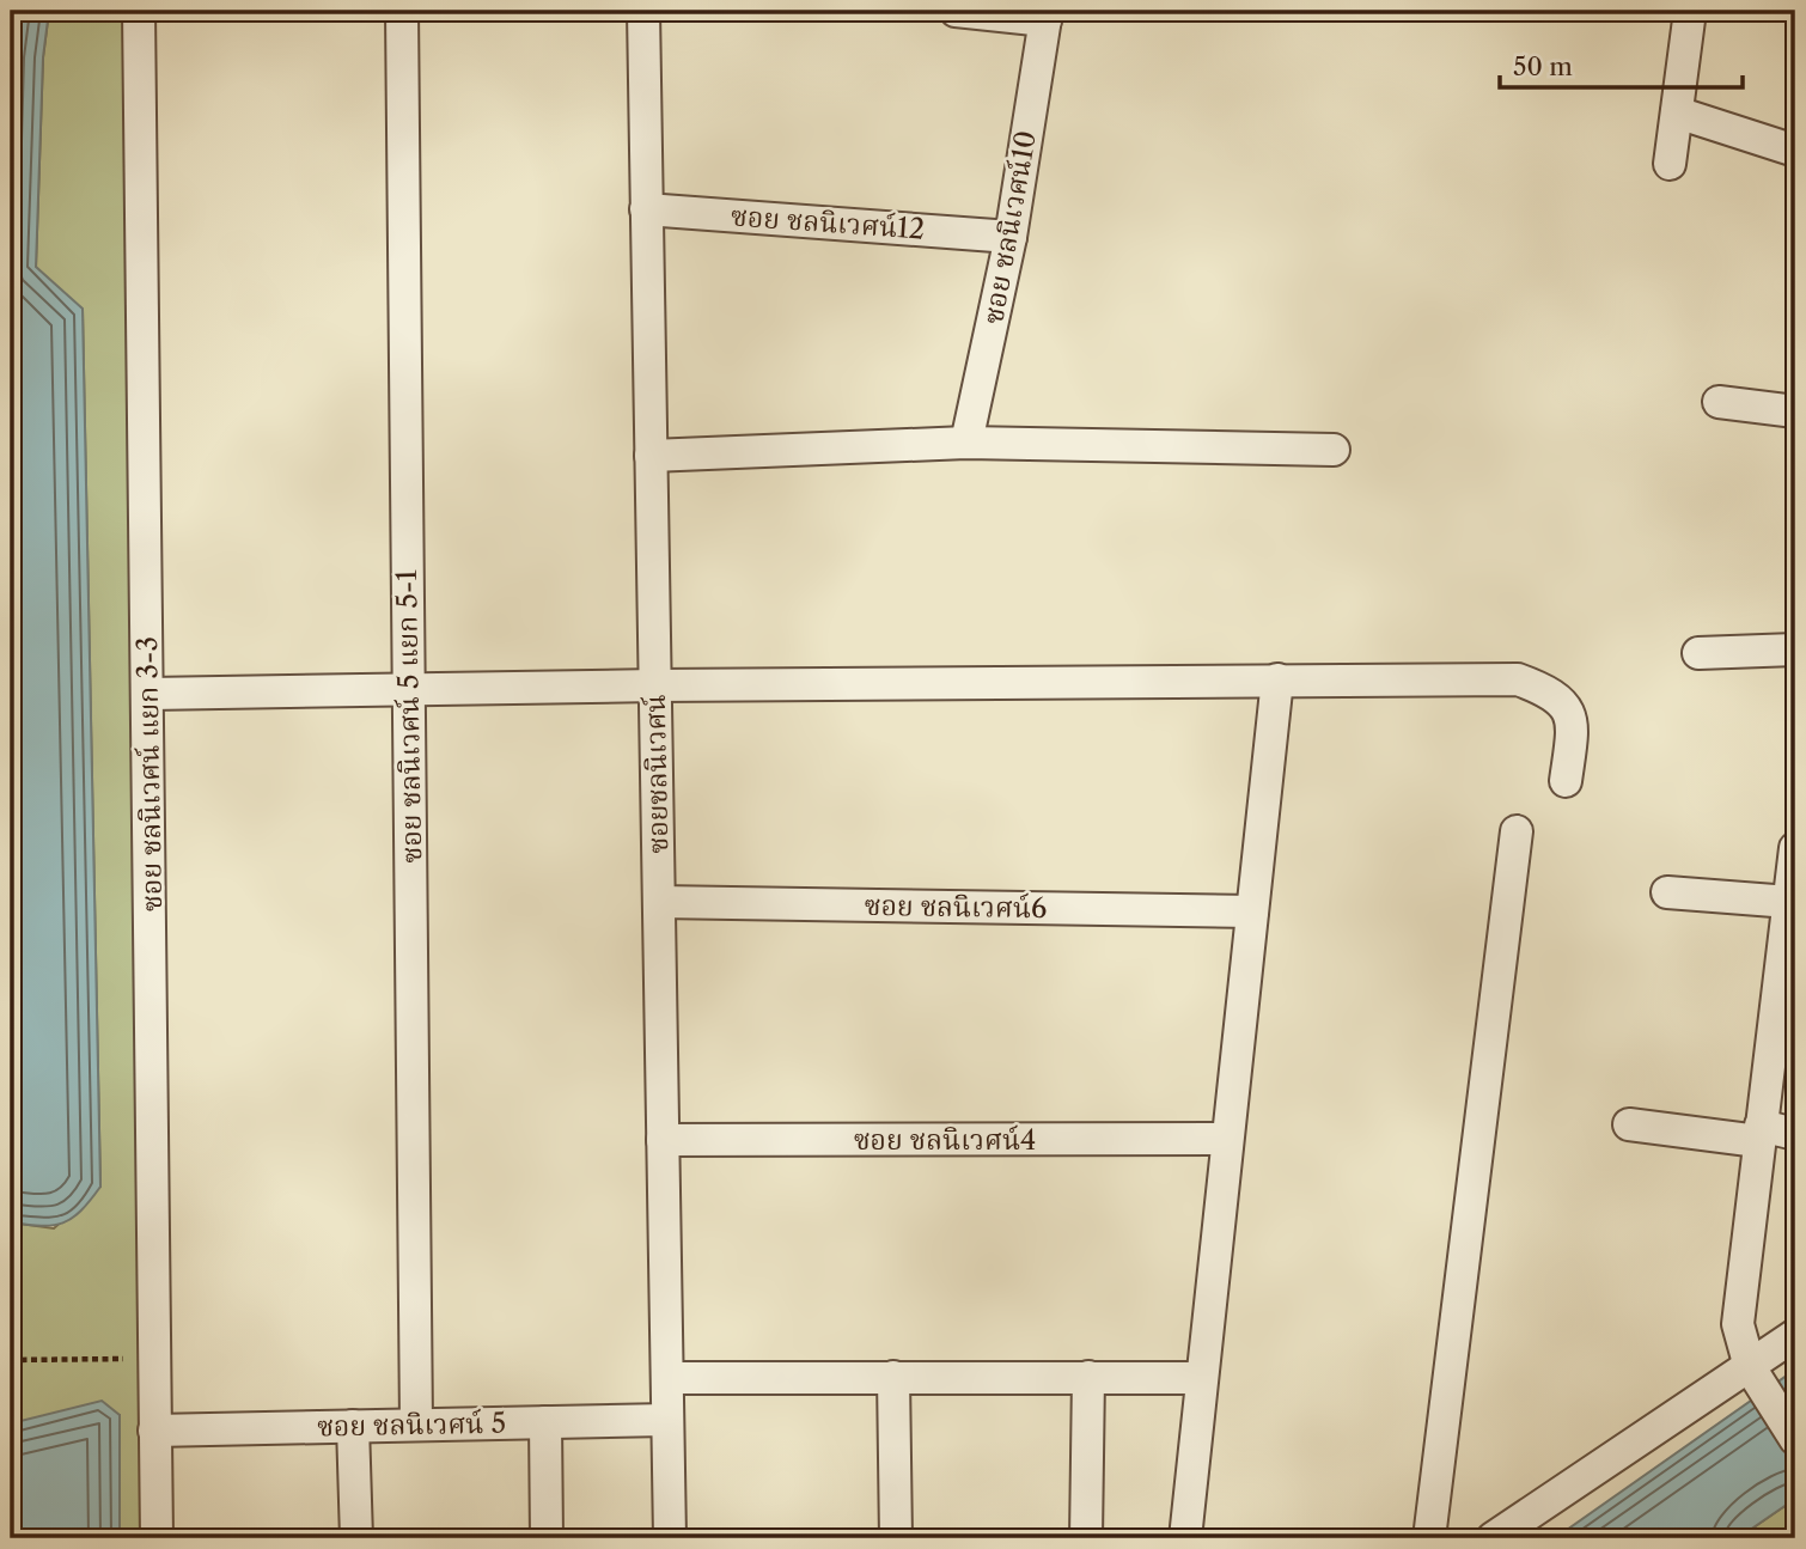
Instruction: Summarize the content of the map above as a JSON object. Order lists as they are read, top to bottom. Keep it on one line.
{"streets":{"street":["ซอย ชลนิเวศน์12","ซอย ชลนิเวศน์10","ซอย ชลนิเวศน์ 5 แยก 5-1","ซอย ชลนิเวศน์ แยก 3-3","ซอยชลนิเวศน์","ซอย ชลนิเวศน์6","ซอย ชลนิเวศน์4","ซอย ชลนิเวศน์ 5"]},"crossings":[["ซอย ชลนิเวศน์12","ซอย ชลนิเวศน์10"],["ซอย ชลนิเวศน์12","ซอยชลนิเวศน์"],["ซอย ชลนิเวศน์ 5 แยก 5-1","ซอย ชลนิเวศน์ 5"],["ซอย ชลนิเวศน์ แยก 3-3","ซอย ชลนิเวศน์ 5"],["ซอยชลนิเวศน์","ซอย ชลนิเวศน์6"],["ซอยชลนิเวศน์","ซอย ชลนิเวศน์4"],["ซอยชลนิเวศน์","ซอย ชลนิเวศน์ 5"]],"scale_bar":"50 m"}
